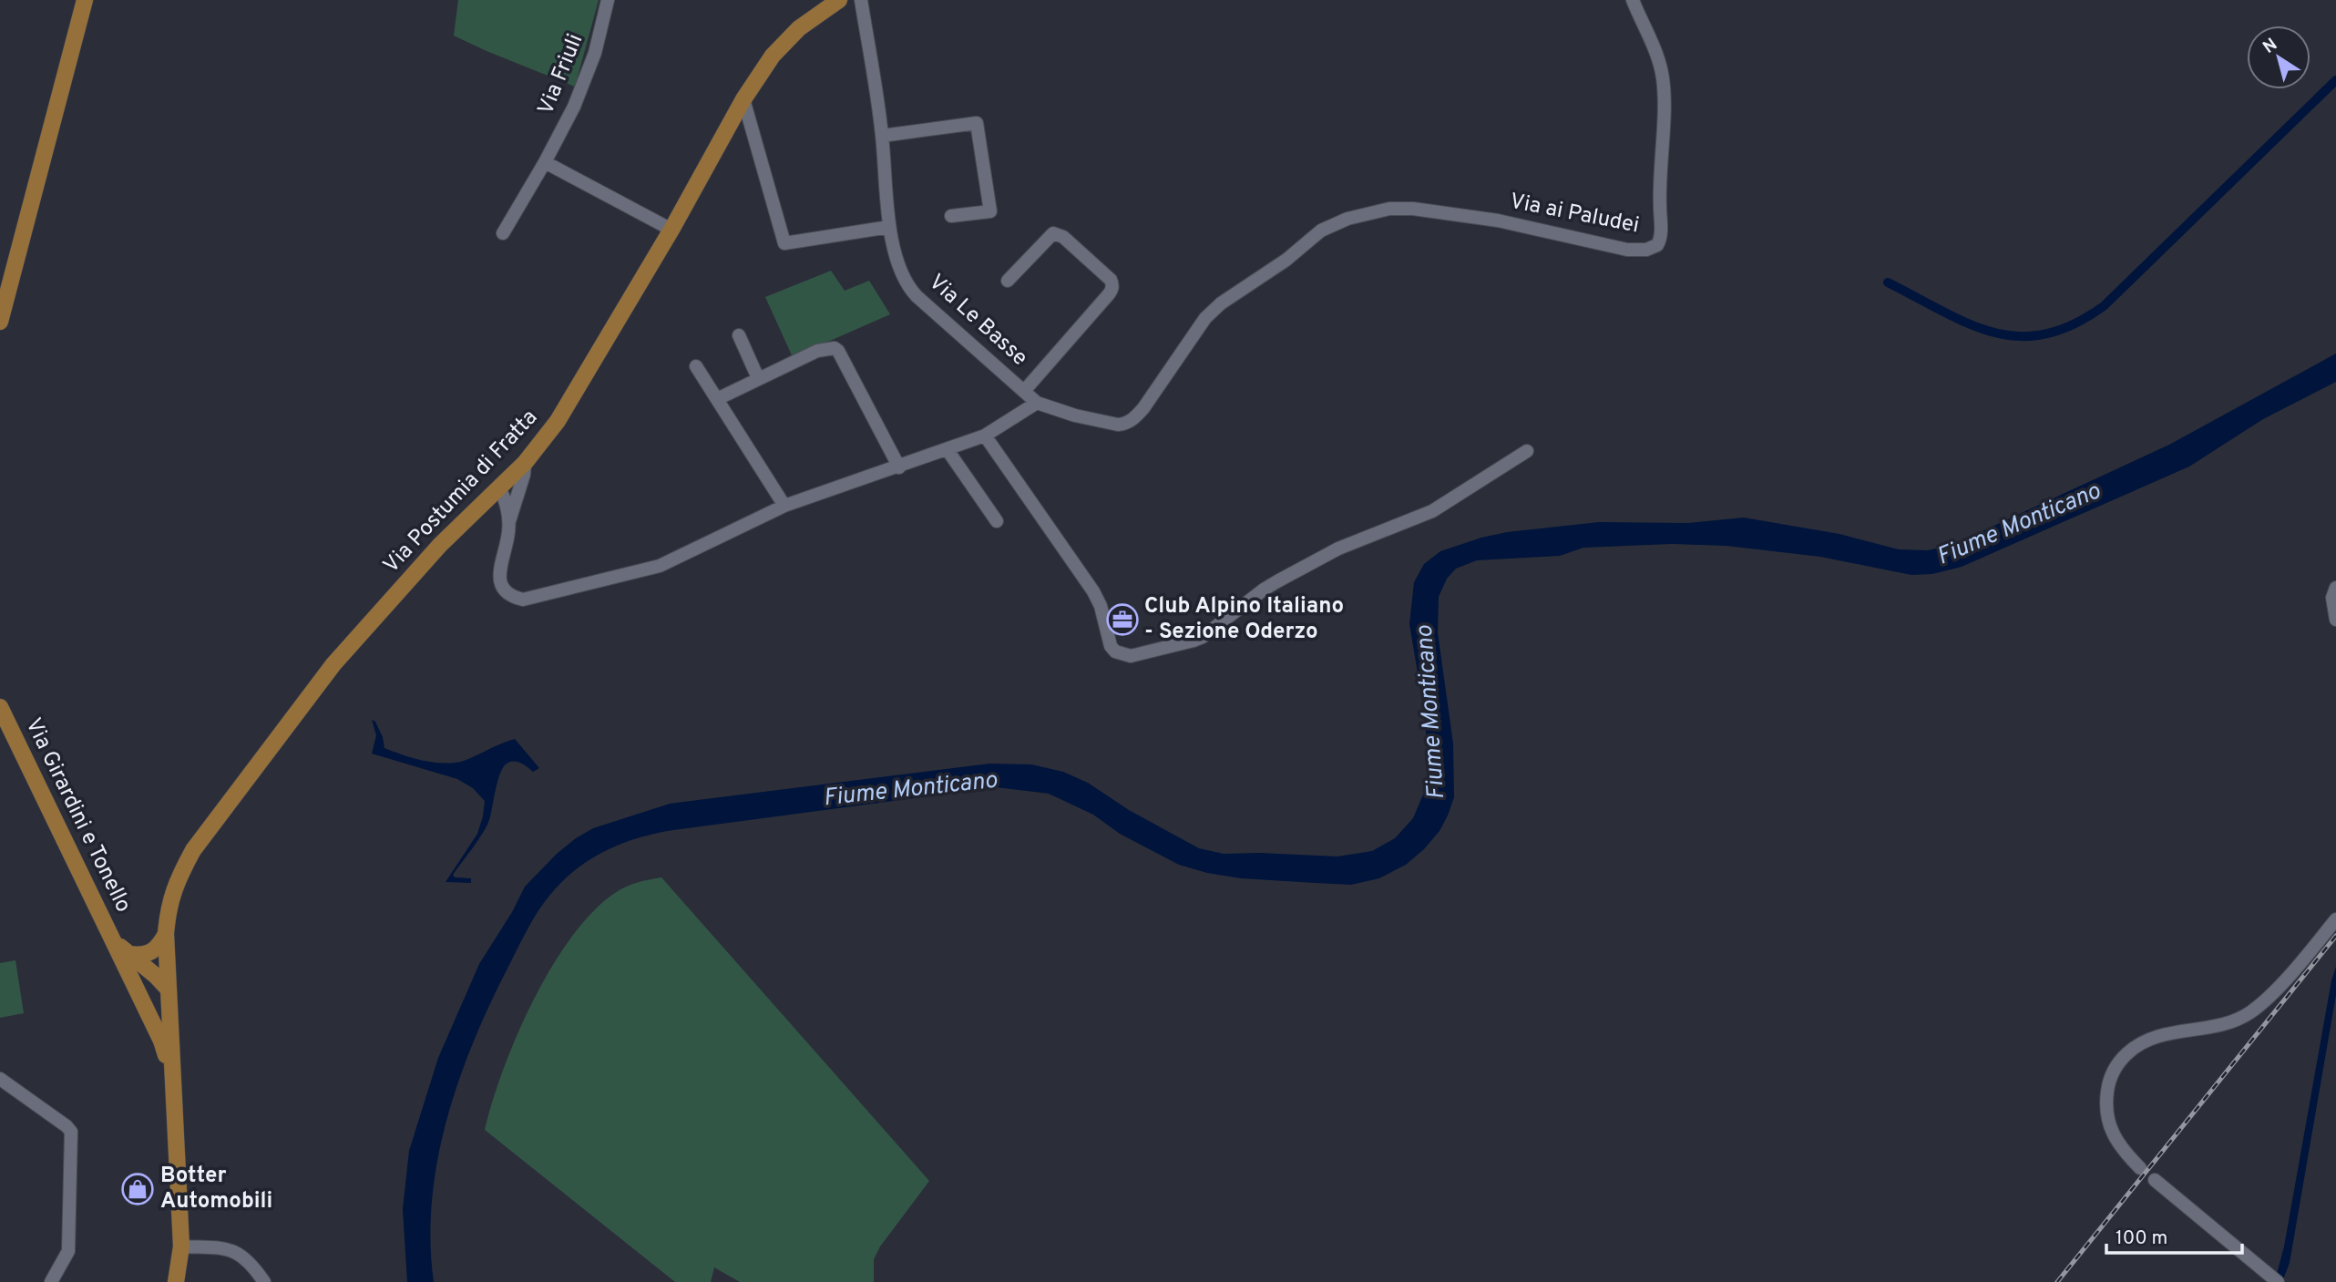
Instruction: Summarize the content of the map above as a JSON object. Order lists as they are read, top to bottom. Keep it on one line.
{"streets":{"main road":["Via Postumia di Fratta","Via Girardini e Tonello"],"street":["Via Friuli","Via ai Paludei","Via Le Basse"]},"crossings":[["Via ai Paludei","Via Le Basse"],["Via Postumia di Fratta","Via Girardini e Tonello"]],"water":["Fiume Monticano"],"places":{"office":["Club Alpino Italiano - Sezione Oderzo"],"shop":["Botter Automobili"]},"scale_bar":"100 m","north":"top left"}
